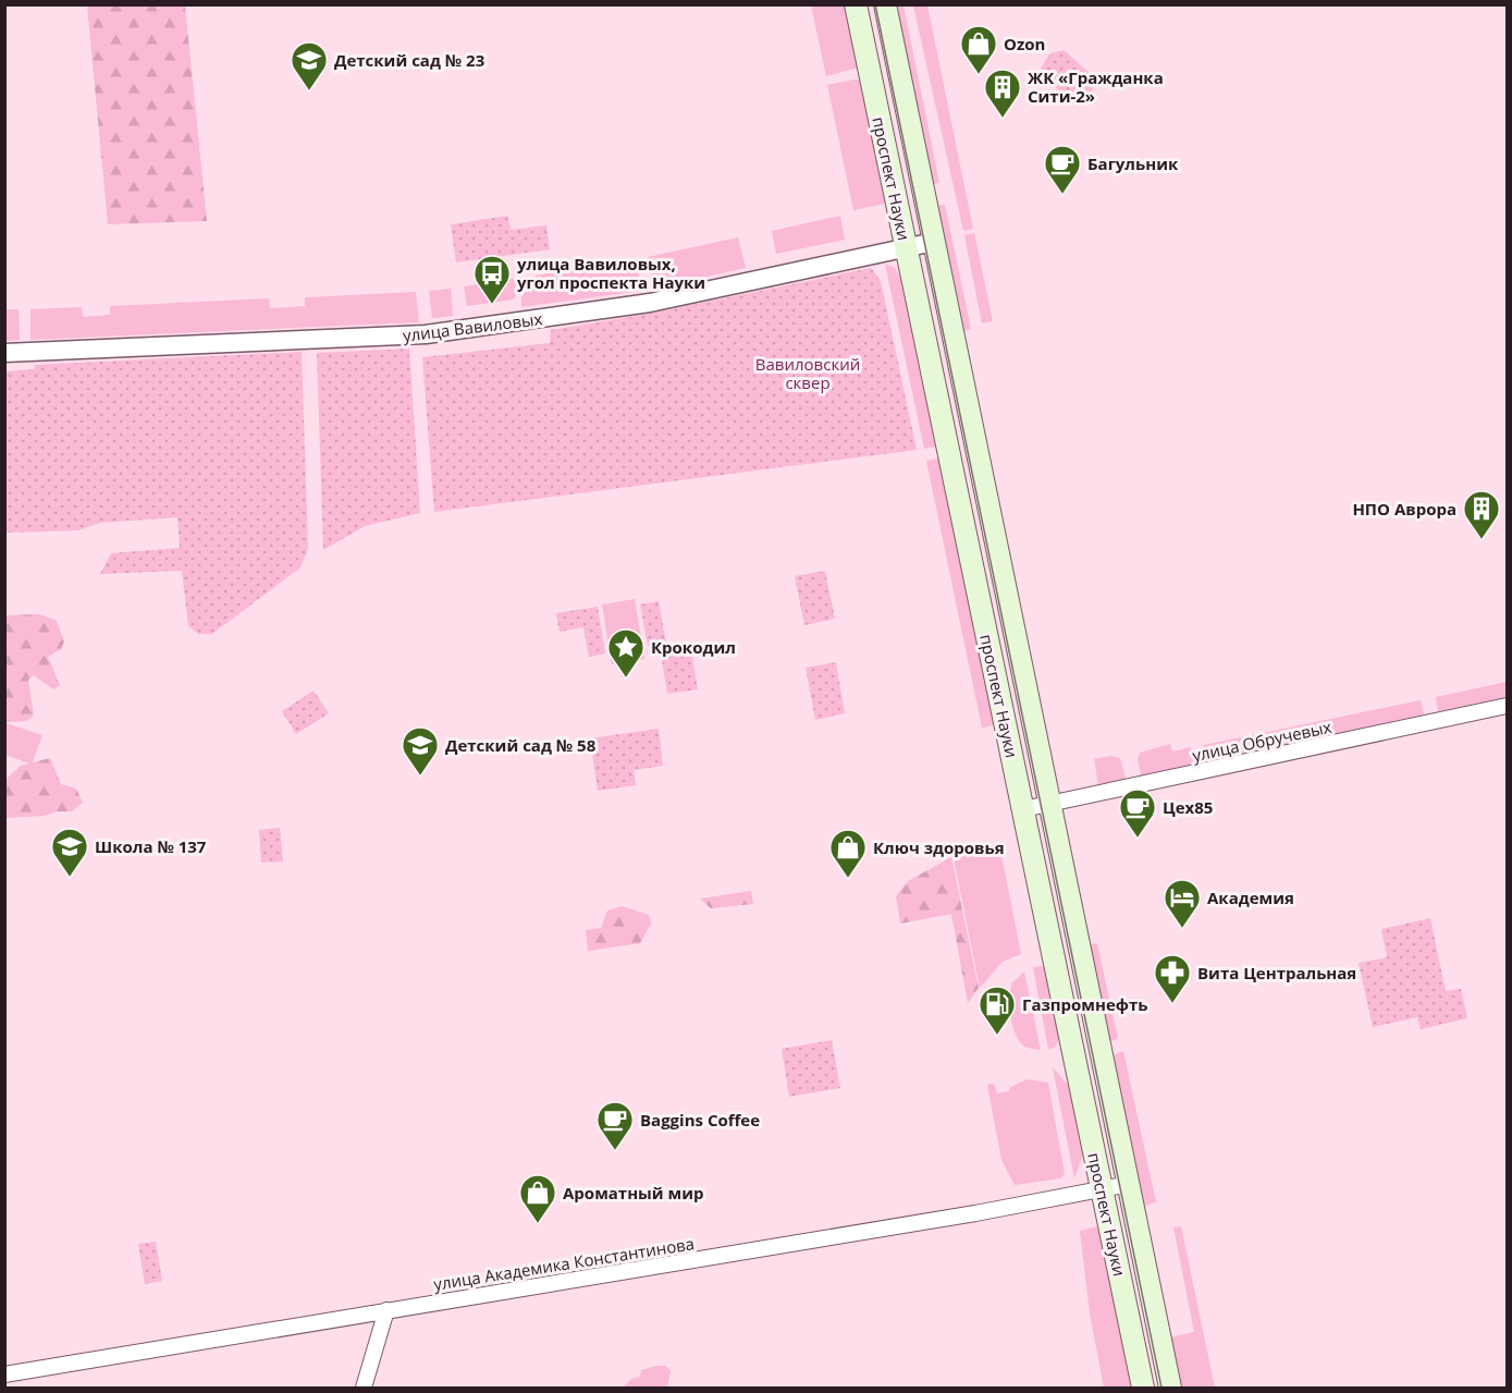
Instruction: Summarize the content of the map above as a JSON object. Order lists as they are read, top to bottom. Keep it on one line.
{"streets":{"main road":["проспект Науки"],"street":["улица Вавиловых","улица Обручевых","улица Академика Константинова"]},"crossings":[["проспект Науки","улица Вавиловых"],["проспект Науки","улица Обручевых"],["проспект Науки","улица Академика Константинова"]],"parks":["Вавиловский сквер"],"places":{"shop":["Ozon","Ключ здоровья","Ароматный мир"],"school or university":["Детский сад № 23","Детский сад № 58","Школа № 137"],"building":["ЖК «Гражданка Сити-2»","НПО Аврора"],"cafe":["Багульник","Цех85","Baggins Coffee"],"bus stop":["улица Вавиловых, угол проспекта Науки"],"place":["Крокодил"],"hotel":["Академия"],"pharmacy":["Вита Центральная"],"fuel station":["Газпромнефть"]}}
